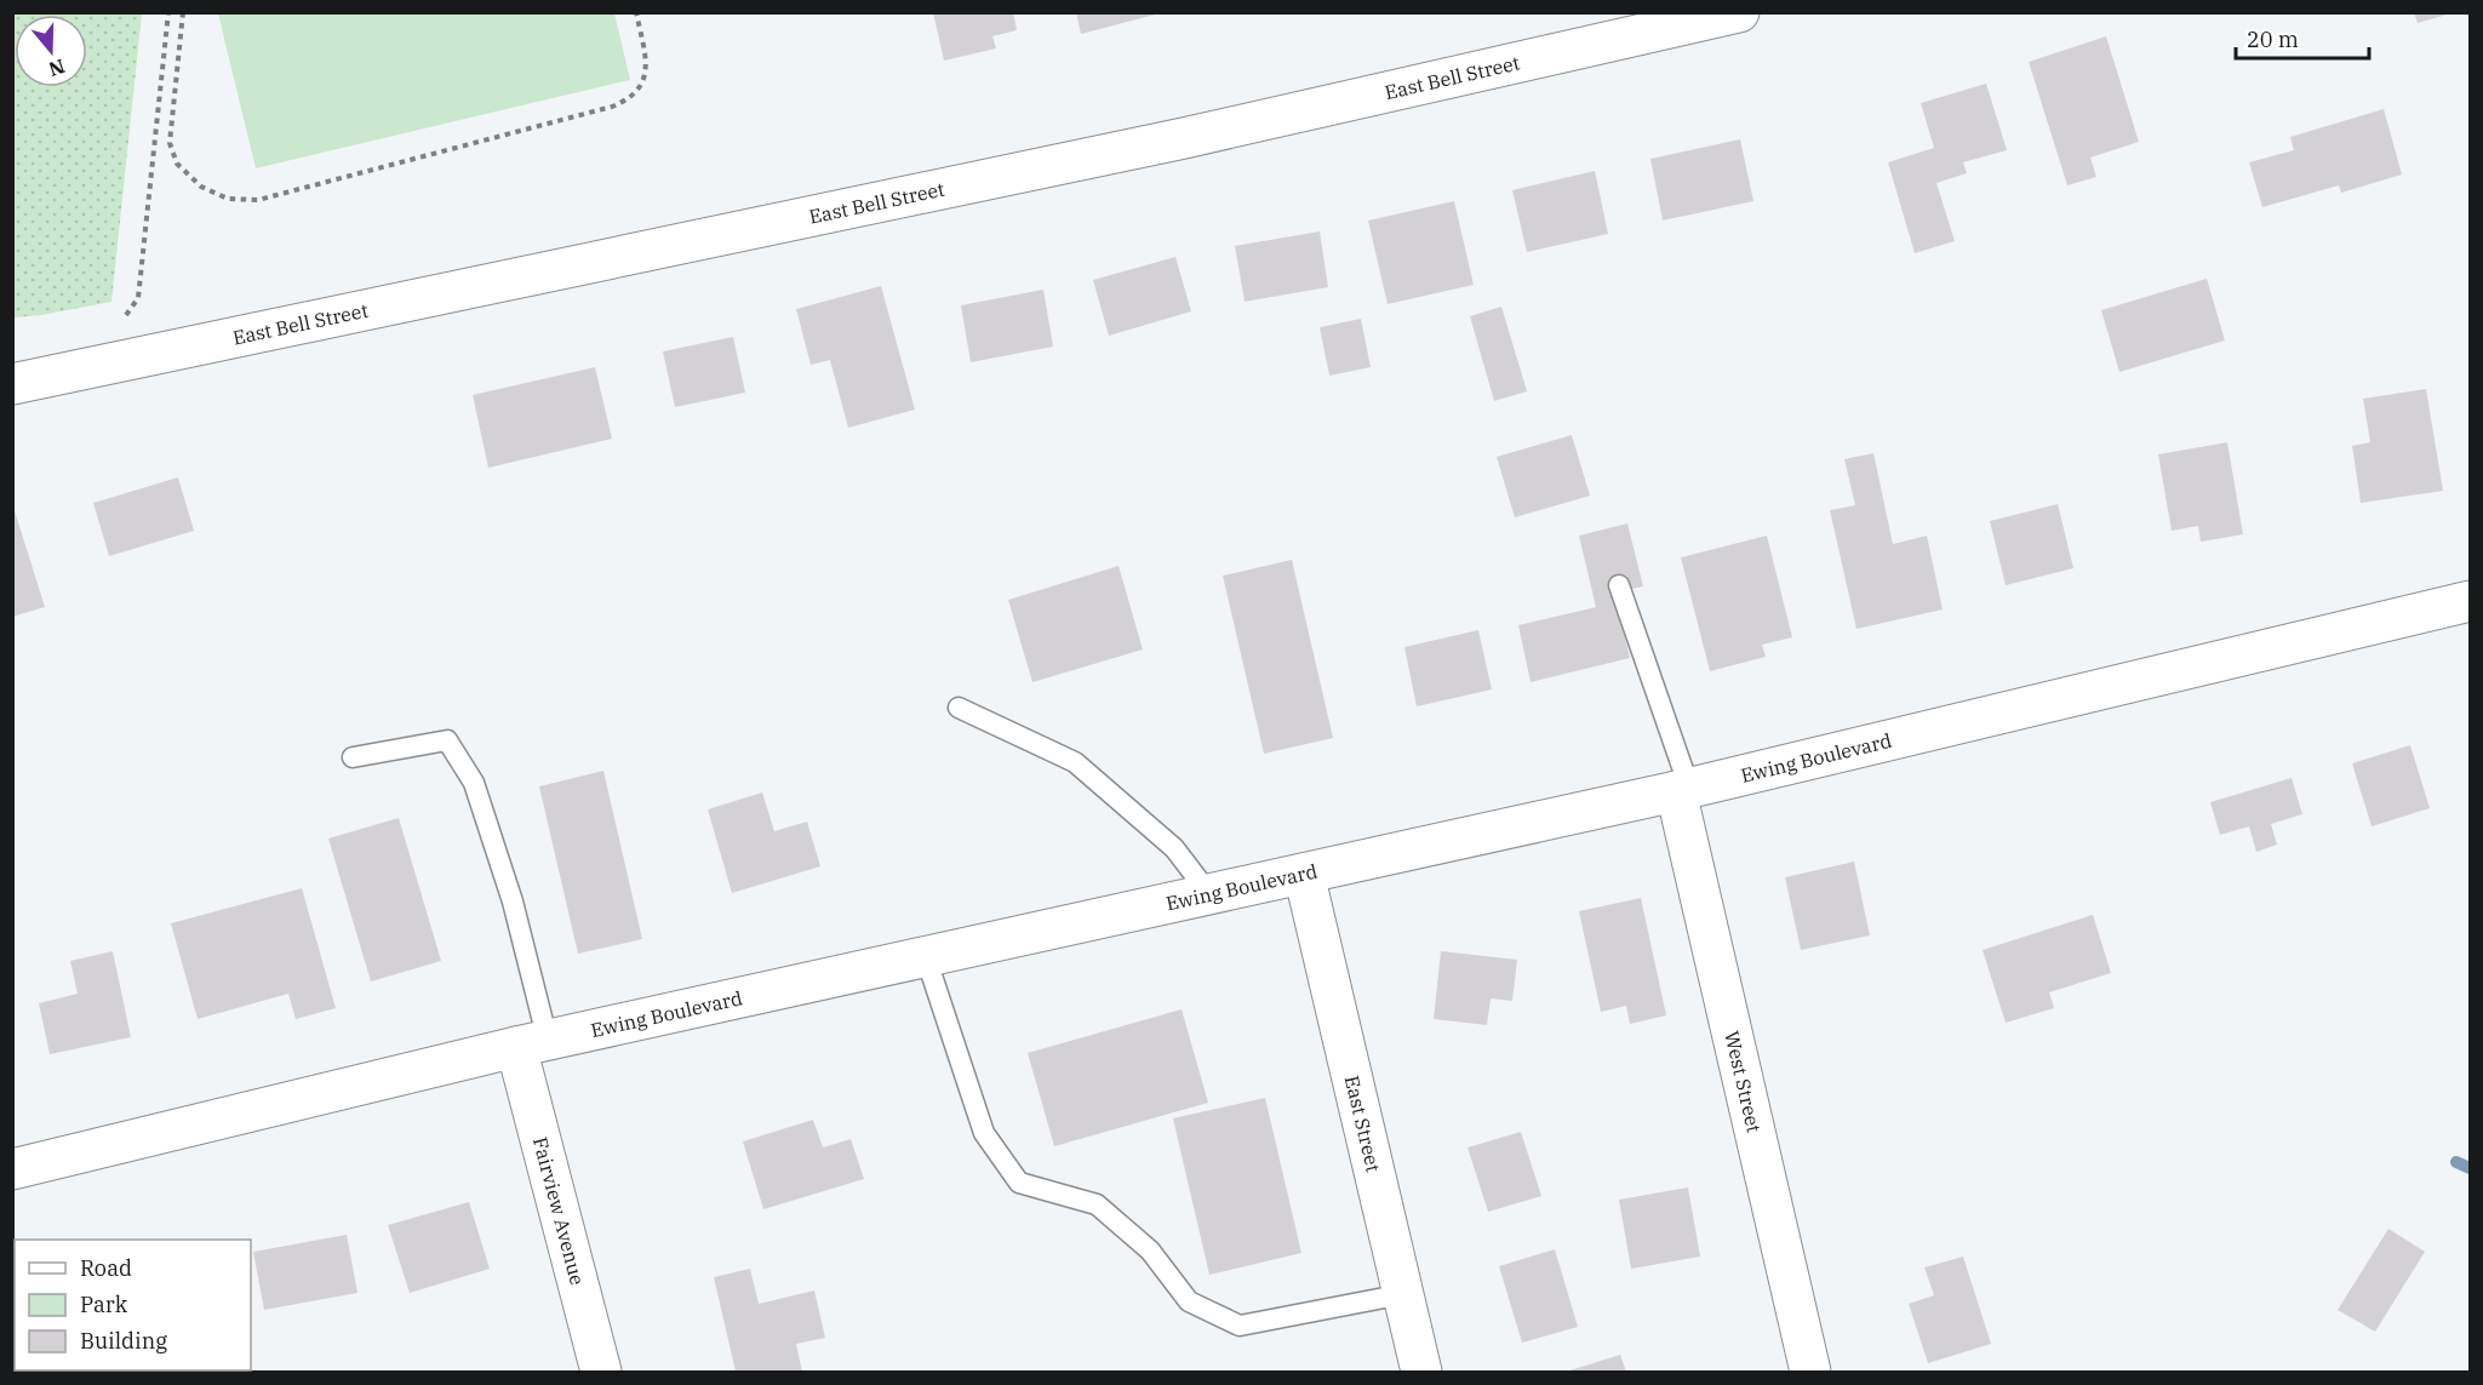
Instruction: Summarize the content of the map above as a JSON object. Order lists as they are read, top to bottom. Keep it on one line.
{"streets":{"street":["East Bell Street","Ewing Boulevard","West Street","East Street","Fairview Avenue"]},"crossings":[["Ewing Boulevard","West Street"],["Ewing Boulevard","East Street"],["Ewing Boulevard","Fairview Avenue"]],"legend":["Road","Park","Building"],"scale_bar":"20 m","north":"bottom"}
